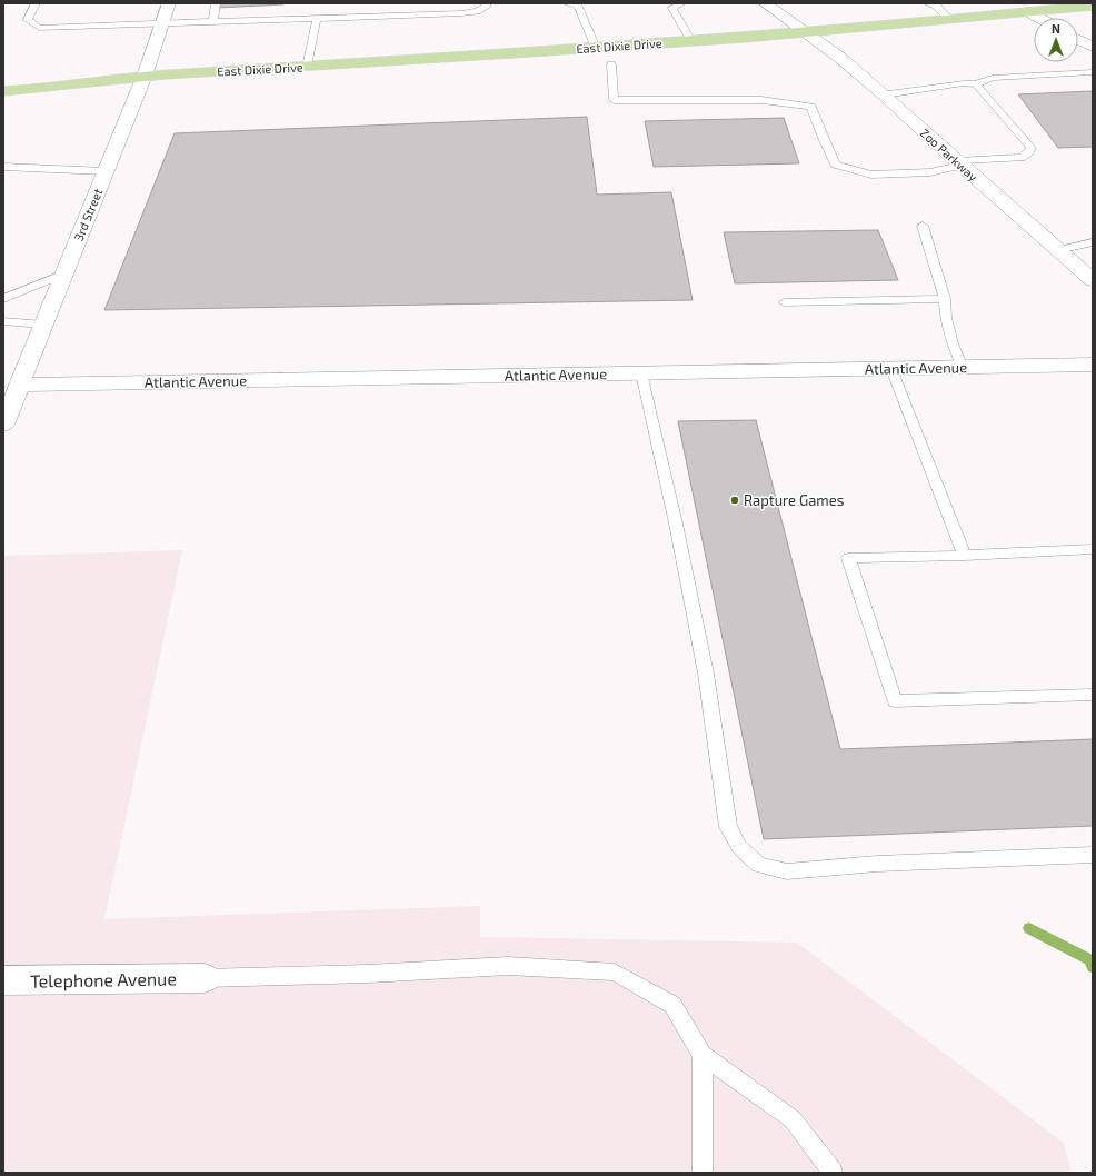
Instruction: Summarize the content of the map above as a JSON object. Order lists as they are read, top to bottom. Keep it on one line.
{"streets":{"main road":["East Dixie Drive"],"street":["Zoo Parkway","3rd Street","Atlantic Avenue","Telephone Avenue"]},"crossings":[["East Dixie Drive","Zoo Parkway"],["East Dixie Drive","3rd Street"],["3rd Street","Atlantic Avenue"]],"places":["Rapture Games"],"north":"top"}
